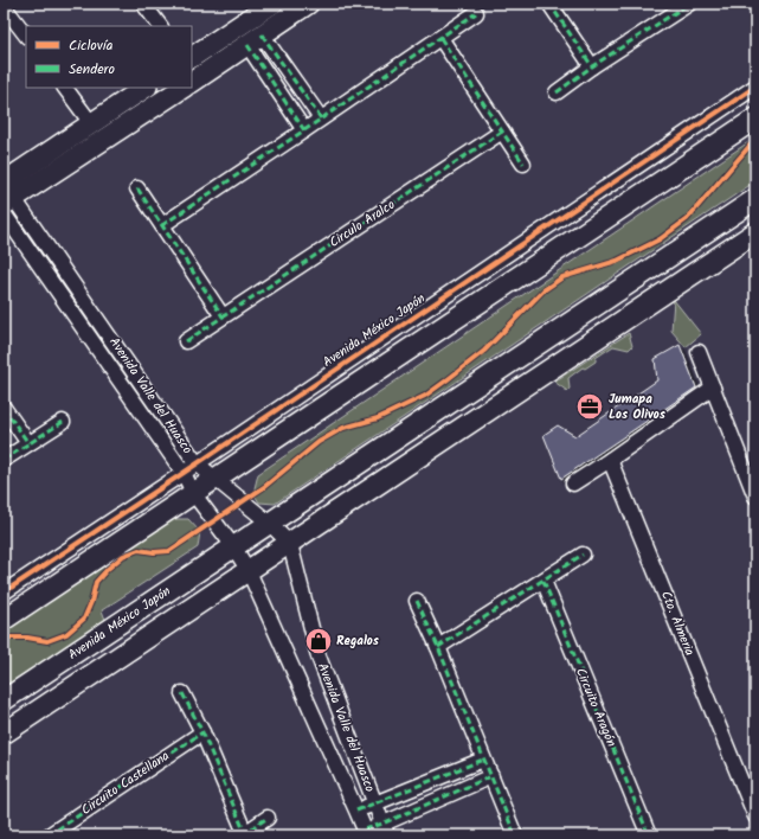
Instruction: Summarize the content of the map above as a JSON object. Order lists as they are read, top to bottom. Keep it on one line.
{"streets":{"street":["Circulo Aralco","Avenida México Japón","Avenida Valle del Huasco","Cto. Almeria","Circuito Aragón","Circuito Castellana"]},"crossings":[["Avenida México Japón","Avenida Valle del Huasco"]],"places":{"office":["Jumapa Los Olivos"],"shop":["Regalos"]},"legend":["Ciclovía","Sendero"]}
